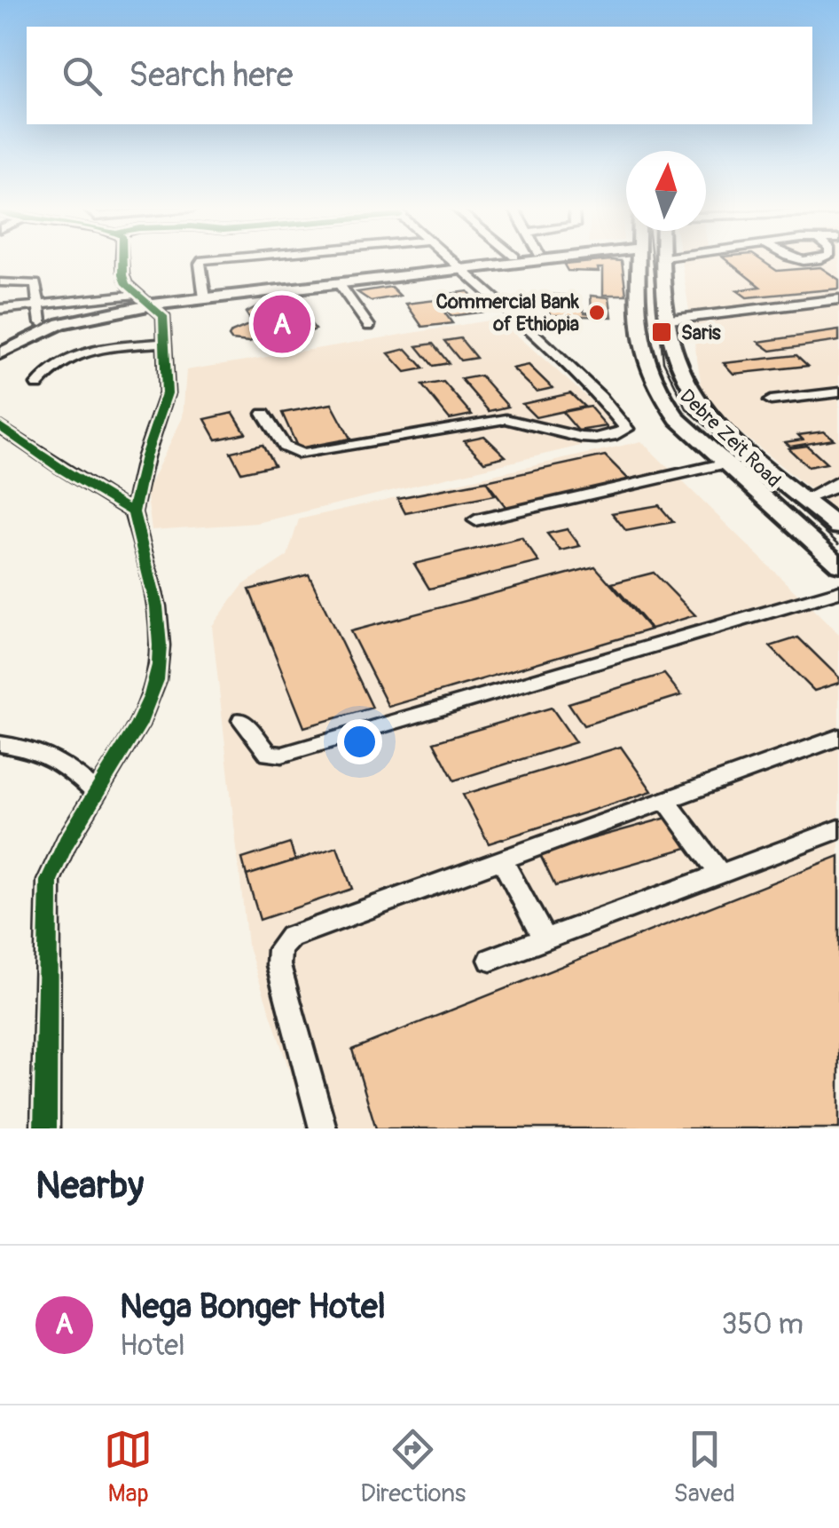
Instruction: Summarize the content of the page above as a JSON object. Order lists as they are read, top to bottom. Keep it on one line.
{"streets":{"main road":["Debre Zeit Road"]},"places":{"other":["Commercial Bank of Ethiopia"],"transit":["Saris"]},"north":"top","page":{"search":"Search here","pins":"A","heading":"Nearby","list":[{"mark":"A","name":"Nega Bonger Hotel","note":"Hotel","value":"350 m"}],"nav":["Map","Directions","Saved"]}}
